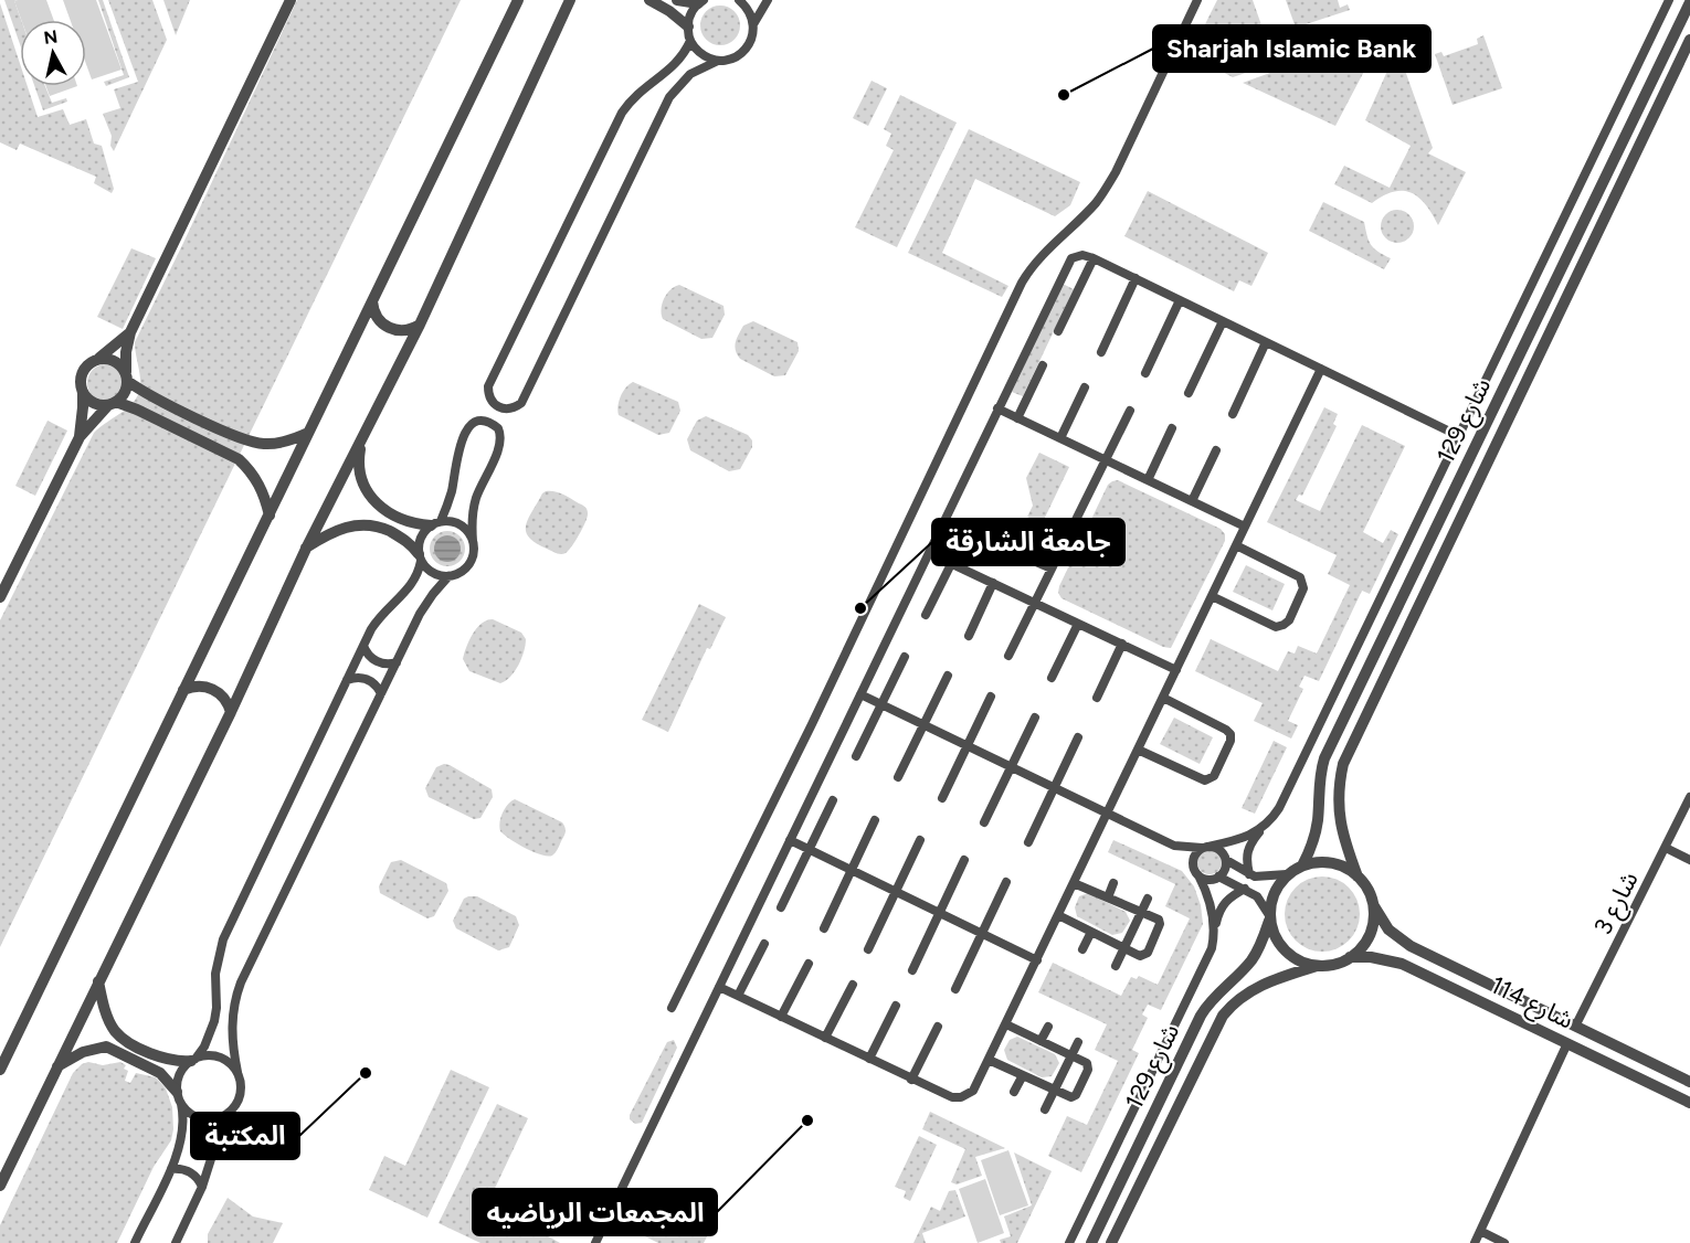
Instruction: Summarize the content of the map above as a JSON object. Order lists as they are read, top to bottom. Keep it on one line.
{"streets":{"street":["شارع 129","شارع 3","شارع 114"]},"crossings":[["شارع 129","شارع 114"],["شارع 3","شارع 114"]],"places":["Sharjah Islamic Bank","جامعة الشارقة","المكتبة","المجمعات الرياضيه"],"north":"top"}
